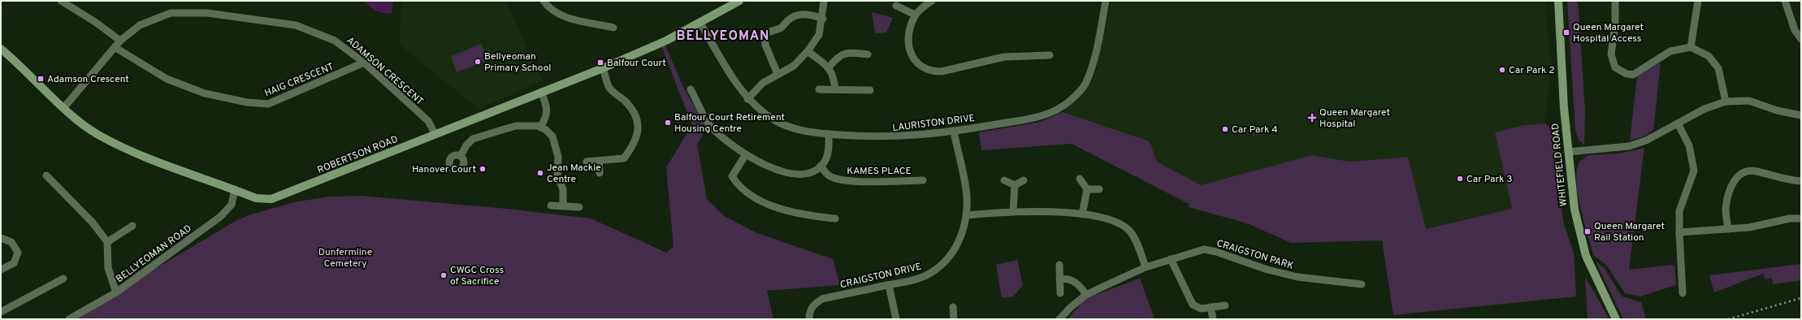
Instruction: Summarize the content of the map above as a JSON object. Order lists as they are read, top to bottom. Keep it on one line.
{"streets":{"street":["ADAMSON CRESCENT","HAIG CRESCENT","LAURISTON DRIVE","ROBERTSON ROAD","WHITEFIELD ROAD","KAMES PLACE","BELLYEOMAN ROAD","CRAIGSTON PARK","CRAIGSTON DRIVE"]},"crossings":[["ADAMSON CRESCENT","HAIG CRESCENT"],["ADAMSON CRESCENT","ROBERTSON ROAD"],["LAURISTON DRIVE","ROBERTSON ROAD"],["LAURISTON DRIVE","CRAIGSTON DRIVE"],["ROBERTSON ROAD","BELLYEOMAN ROAD"]],"districts":["BELLYEOMAN"],"parks":["Dunfermline Cemetery"],"places":{"transit":["Queen Margaret Hospital Access","Balfour Court","Adamson Crescent","Queen Margaret Rail Station"],"other":["Bellyeoman Primary School","Car Park 2","Balfour Court Retirement Housing Centre","Car Park 4","Hanover Court","Jean Mackie Centre","Car Park 3","CWGC Cross of Sacrifice"],"health":["Queen Margaret Hospital"]}}
